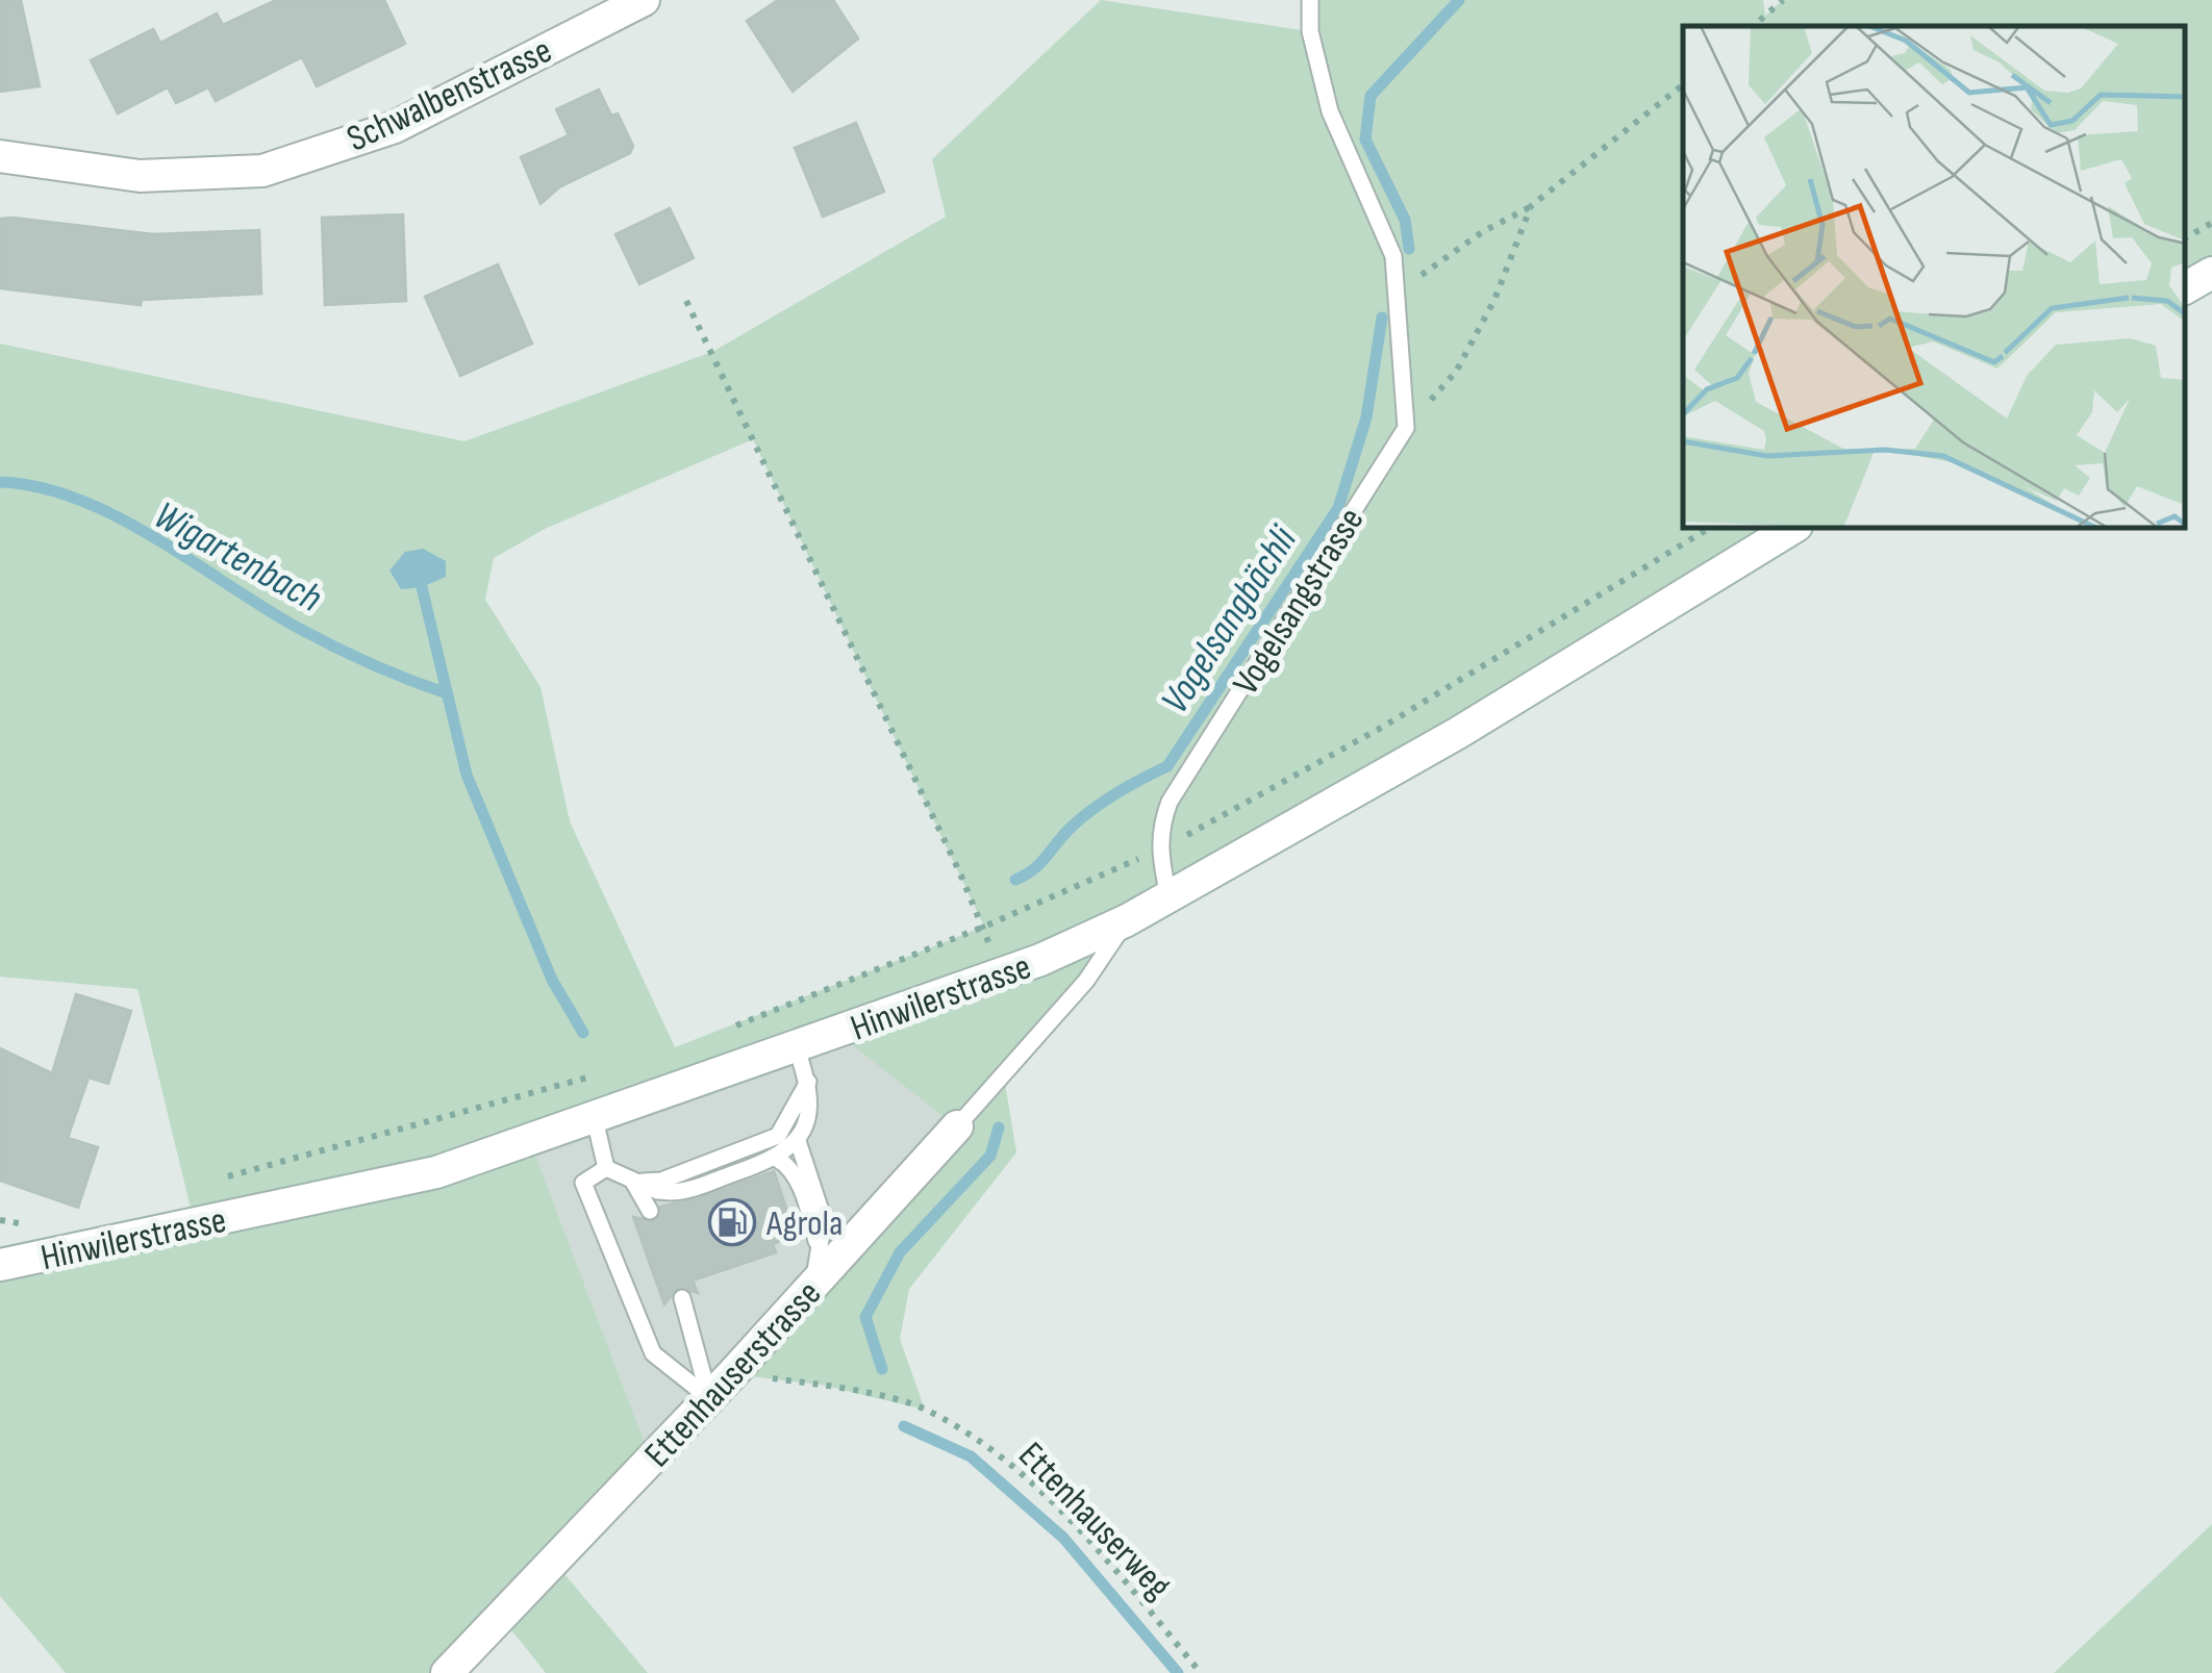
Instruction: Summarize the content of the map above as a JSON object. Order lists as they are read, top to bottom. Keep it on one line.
{"streets":{"main road":["Schwalbenstrasse","Hinwilerstrasse","Ettenhauserstrasse"],"lane":["Vogelsangstrasse"],"path":["Ettenhauserweg"]},"crossings":[["Vogelsangstrasse","Hinwilerstrasse"],["Hinwilerstrasse","Ettenhauserstrasse"]],"water":["Wigartenbach","Vogelsangbächli"],"places":{"fuel station":["Agrola"]}}
